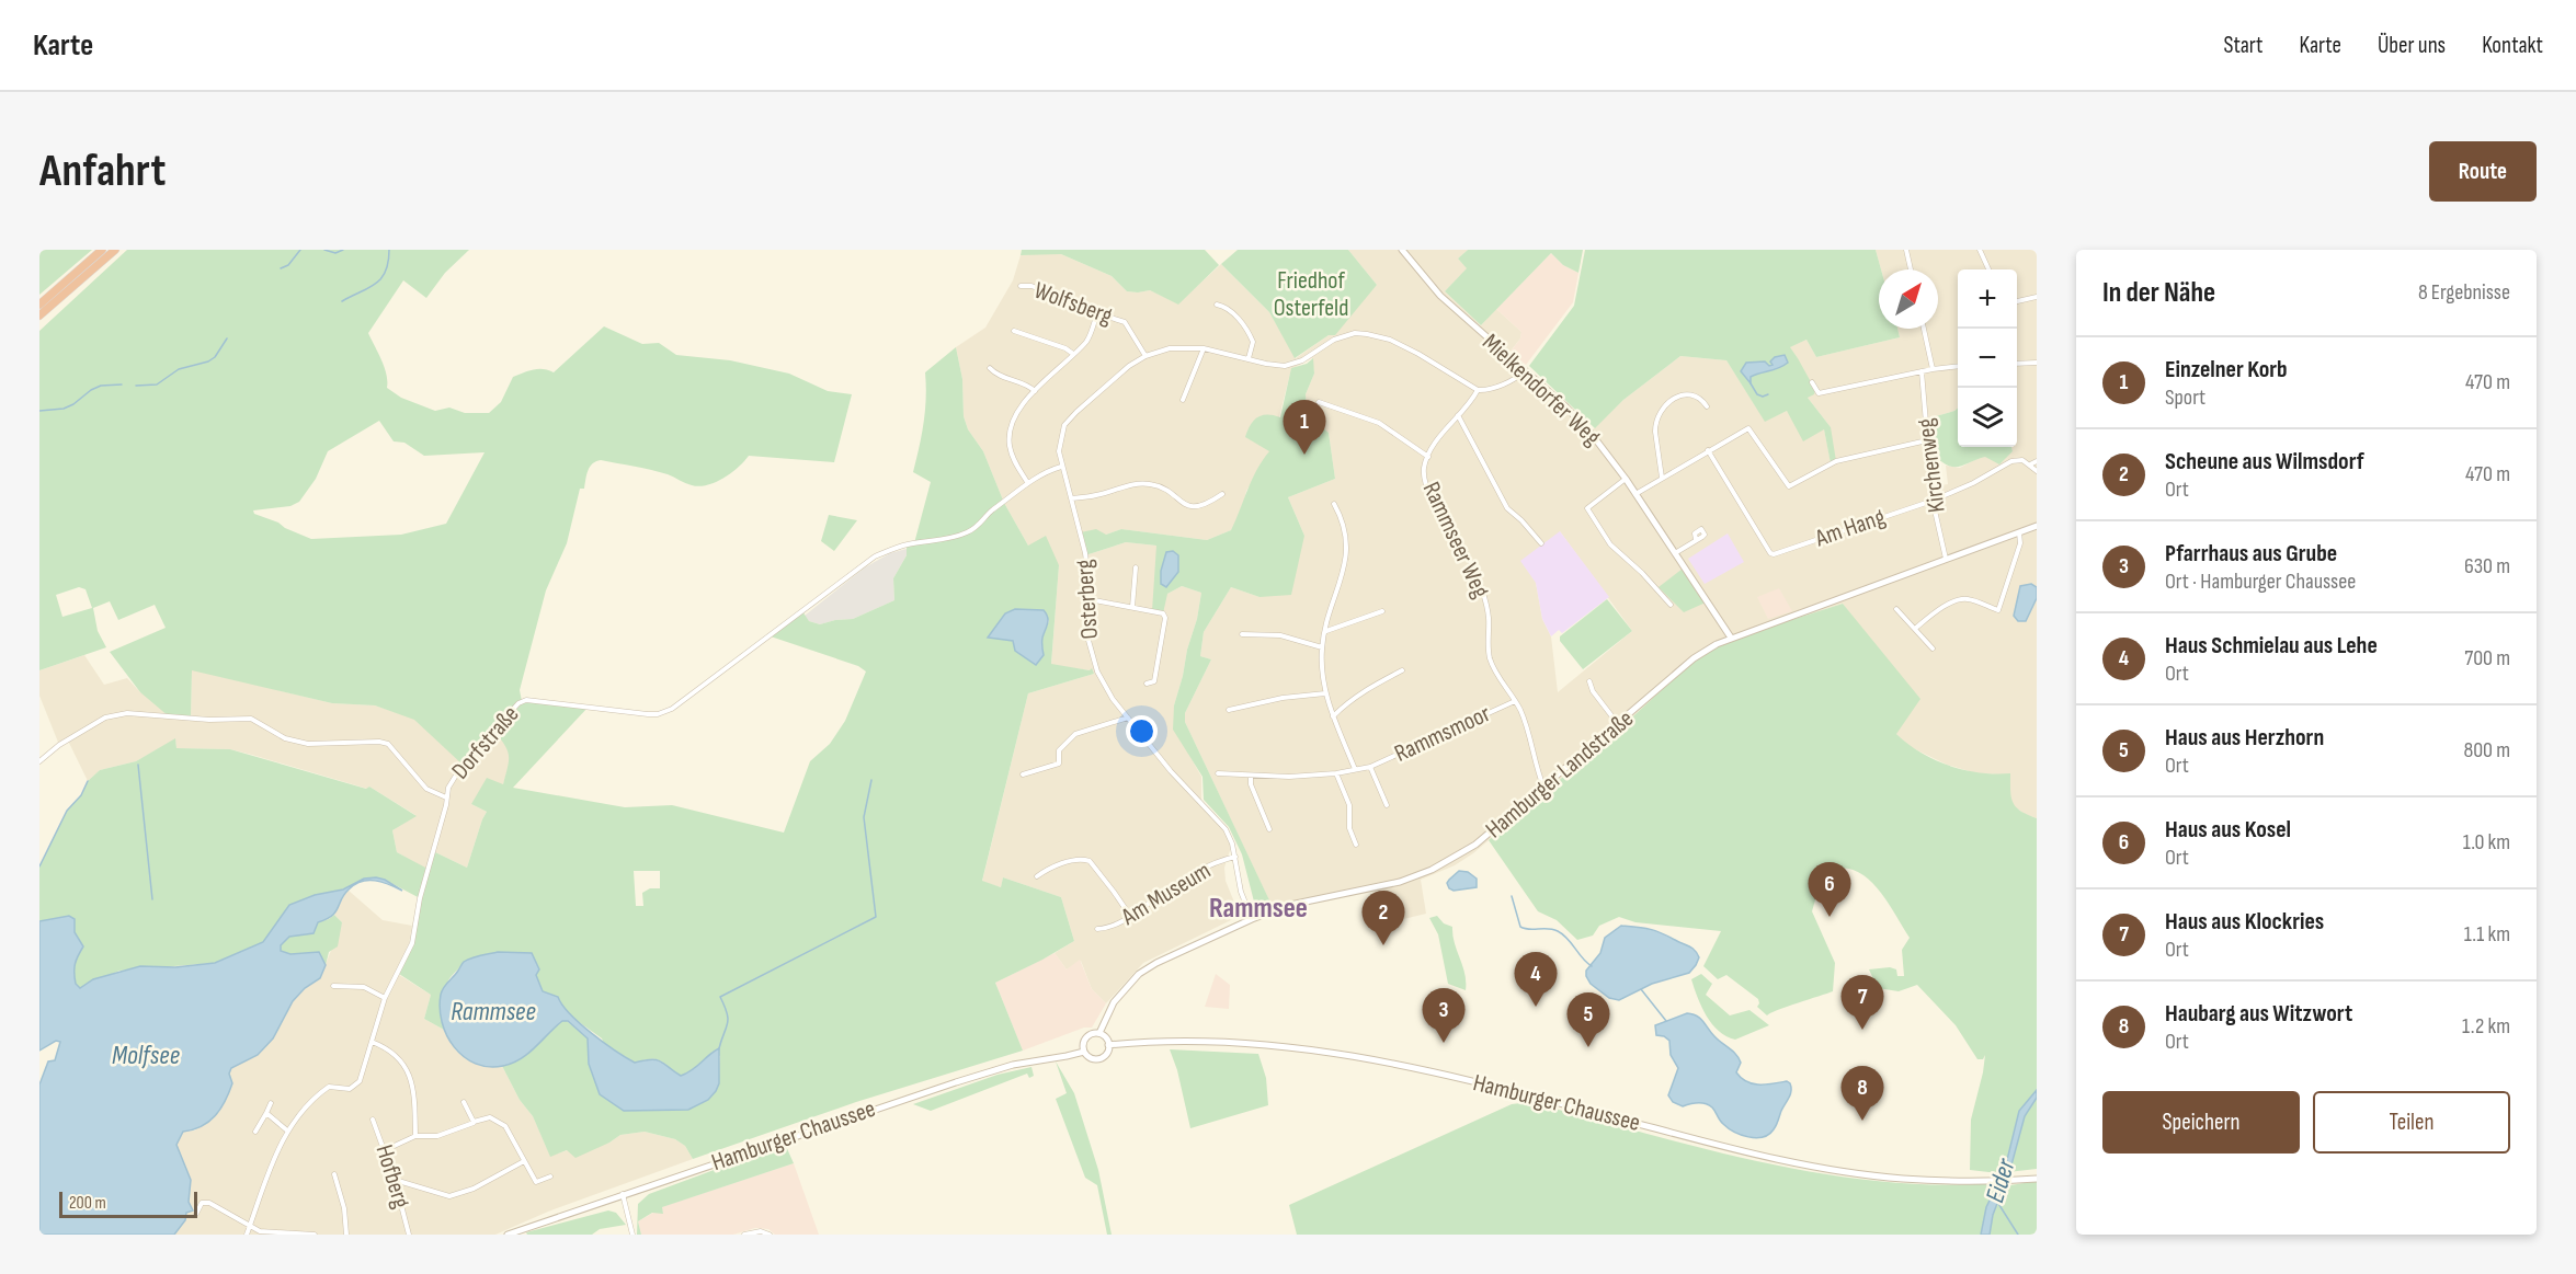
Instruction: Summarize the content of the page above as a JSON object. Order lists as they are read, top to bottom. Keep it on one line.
{"streets":{"main road":["Mielkendorfer Weg","Hamburger Landstraße","Hamburger Chaussee"],"street":["Wolfsberg","Kirchenweg","Am Hang","Rammseer Weg","Osterberg","Rammsmoor","Dorfstraße","Am Museum","Hofberg"]},"crossings":[["Mielkendorfer Weg","Hamburger Landstraße"],["Kirchenweg","Am Hang"],["Kirchenweg","Hamburger Landstraße"],["Rammseer Weg","Rammsmoor"],["Rammseer Weg","Hamburger Landstraße"],["Osterberg","Hamburger Landstraße"],["Osterberg","Am Museum"],["Hamburger Landstraße","Hamburger Chaussee"]],"districts":["Rammsee"],"water":["Rammsee","Molfsee","Eider"],"parks":["Friedhof Osterfeld"],"scale_bar":"200 m","north":"top right","page":{"header":"Karte","nav":["Start","Karte","Über uns","Kontakt"],"buttons":["Route",["Speichern","Teilen"]],"title":"Anfahrt","heading":["In der Nähe","8 Ergebnisse"],"map_buttons":["+","−"],"list":[{"mark":"1","name":"Einzelner Korb","note":"Sport","value":"470 m"},{"mark":"2","name":"Scheune aus Wilmsdorf","note":"Ort","value":"470 m"},{"mark":"3","name":"Pfarrhaus aus Grube","note":"Ort · Hamburger Chaussee","value":"630 m"},{"mark":"4","name":"Haus Schmielau aus Lehe","note":"Ort","value":"700 m"},{"mark":"5","name":"Haus aus Herzhorn","note":"Ort","value":"800 m"},{"mark":"6","name":"Haus aus Kosel","note":"Ort","value":"1.0 km"},{"mark":"7","name":"Haus aus Klockries","note":"Ort","value":"1.1 km"},{"mark":"8","name":"Haubarg aus Witzwort","note":"Ort","value":"1.2 km"}],"pins":["1","6","2","4","7","3","5","8"],"scale":"200 m"}}
